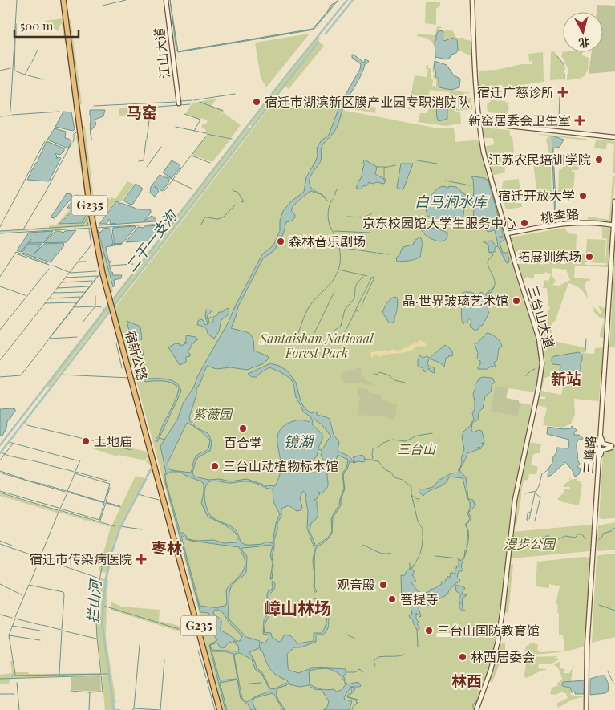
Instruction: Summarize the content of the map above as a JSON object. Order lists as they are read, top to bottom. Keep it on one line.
{"streets":{"highway":["G235","宿新公路"],"main road":["江山大道","桃李路","三台山大道","三峰路"]},"crossings":[["桃李路","三台山大道"],["桃李路","三峰路"]],"districts":["马窑","新站","枣林","嶂山林场","林西"],"water":["白马涧水库","二干一支沟","镜湖","拦山河"],"parks":["Santaishan National Forest Park","紫薇园","三台山","漫步公园"],"places":{"health":["宿迁广慈诊所","新窑居委会卫生室","宿迁市传染病医院"],"other":["宿迁市湖滨新区膜产业园专职消防队","江苏农民培训学院","宿迁开放大学","京东校园馆大学生服务中心","森林音乐剧场","拓展训练场","晶·世界玻璃艺术馆","百合堂","土地庙","三台山动植物标本馆","观音殿","菩提寺","三台山国防教育馆","林西居委会"]},"scale_bar":"500 m","north":"bottom"}
